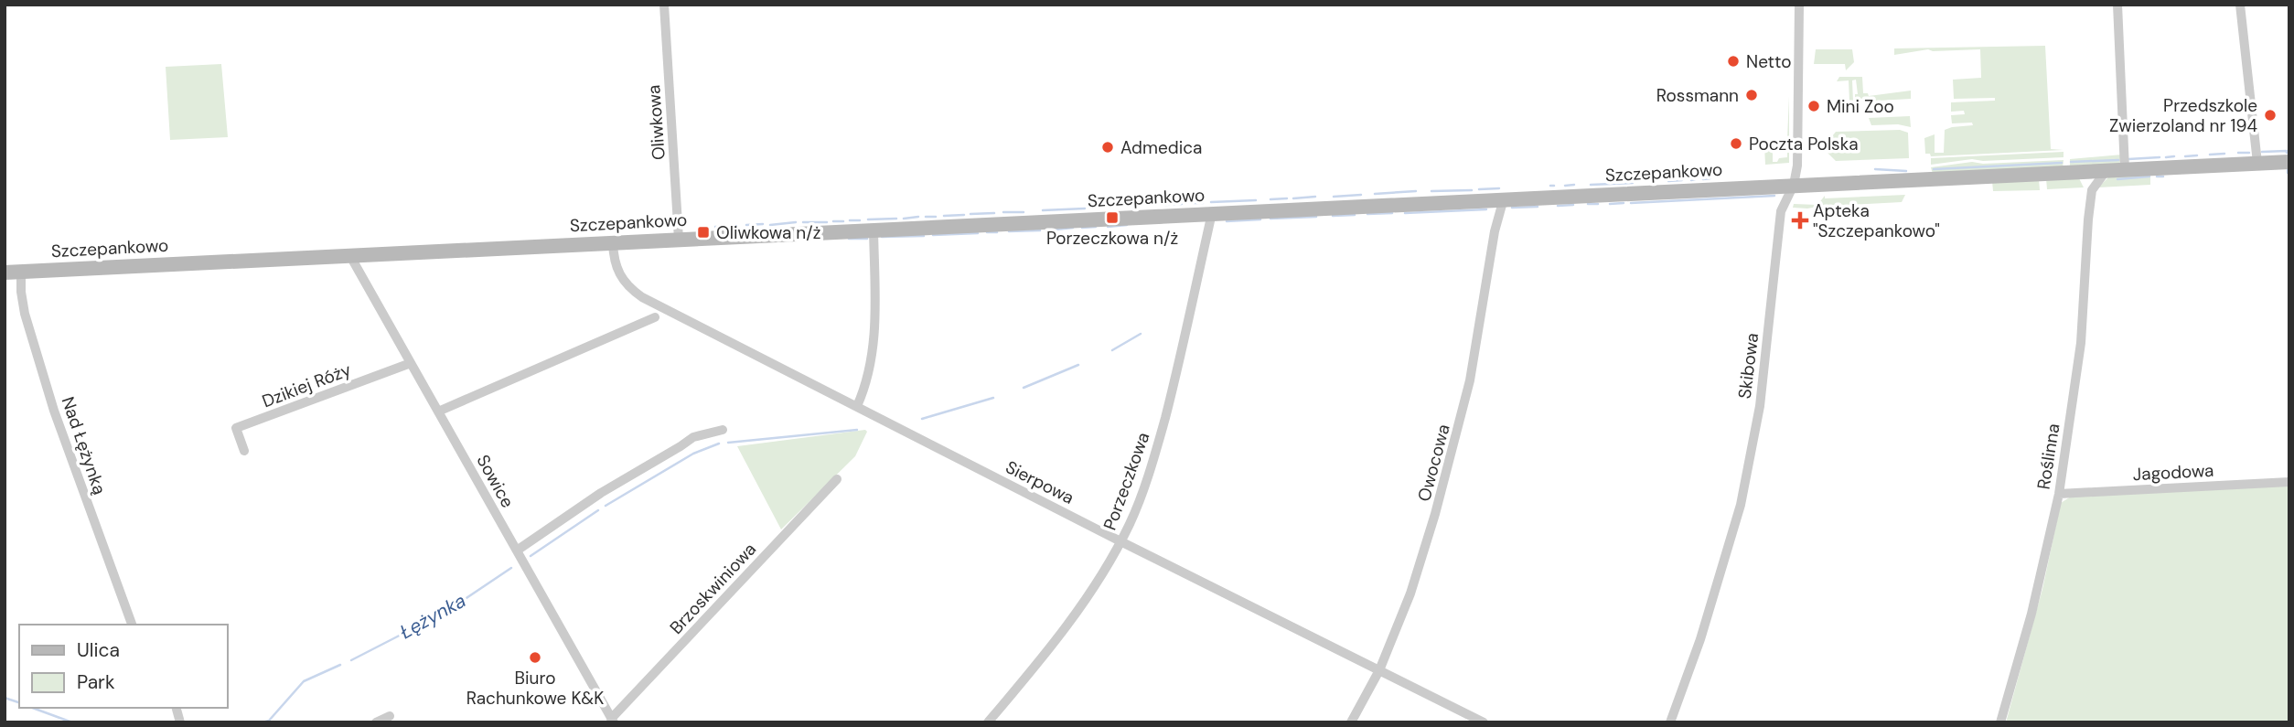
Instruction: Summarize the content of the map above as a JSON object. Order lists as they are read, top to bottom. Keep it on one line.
{"streets":{"street":["Oliwkowa","Szczepankowo","Skibowa","Dzikiej Róży","Nad Łężynką","Roślinna","Owocowa","Jagodowa","Sowice","Porzeczkowa","Sierpowa","Brzoskwiniowa"]},"crossings":[["Oliwkowa","Szczepankowo"],["Szczepankowo","Skibowa"],["Szczepankowo","Nad Łężynką"],["Szczepankowo","Roślinna"],["Szczepankowo","Owocowa"],["Szczepankowo","Sowice"],["Szczepankowo","Porzeczkowa"],["Szczepankowo","Sierpowa"],["Dzikiej Róży","Sowice"],["Roślinna","Jagodowa"],["Owocowa","Sierpowa"],["Sowice","Brzoskwiniowa"],["Porzeczkowa","Sierpowa"]],"water":["Łężynka"],"places":{"other":["Netto","Rossmann","Mini Zoo","Przedszkole Zwierzoland nr 194","Poczta Polska","Admedica","Biuro Rachunkowe K&K"],"transit":["Porzeczkowa n/ż","Oliwkowa n/ż"],"health":["Apteka \"Szczepankowo\""]},"legend":["Ulica","Park"]}
